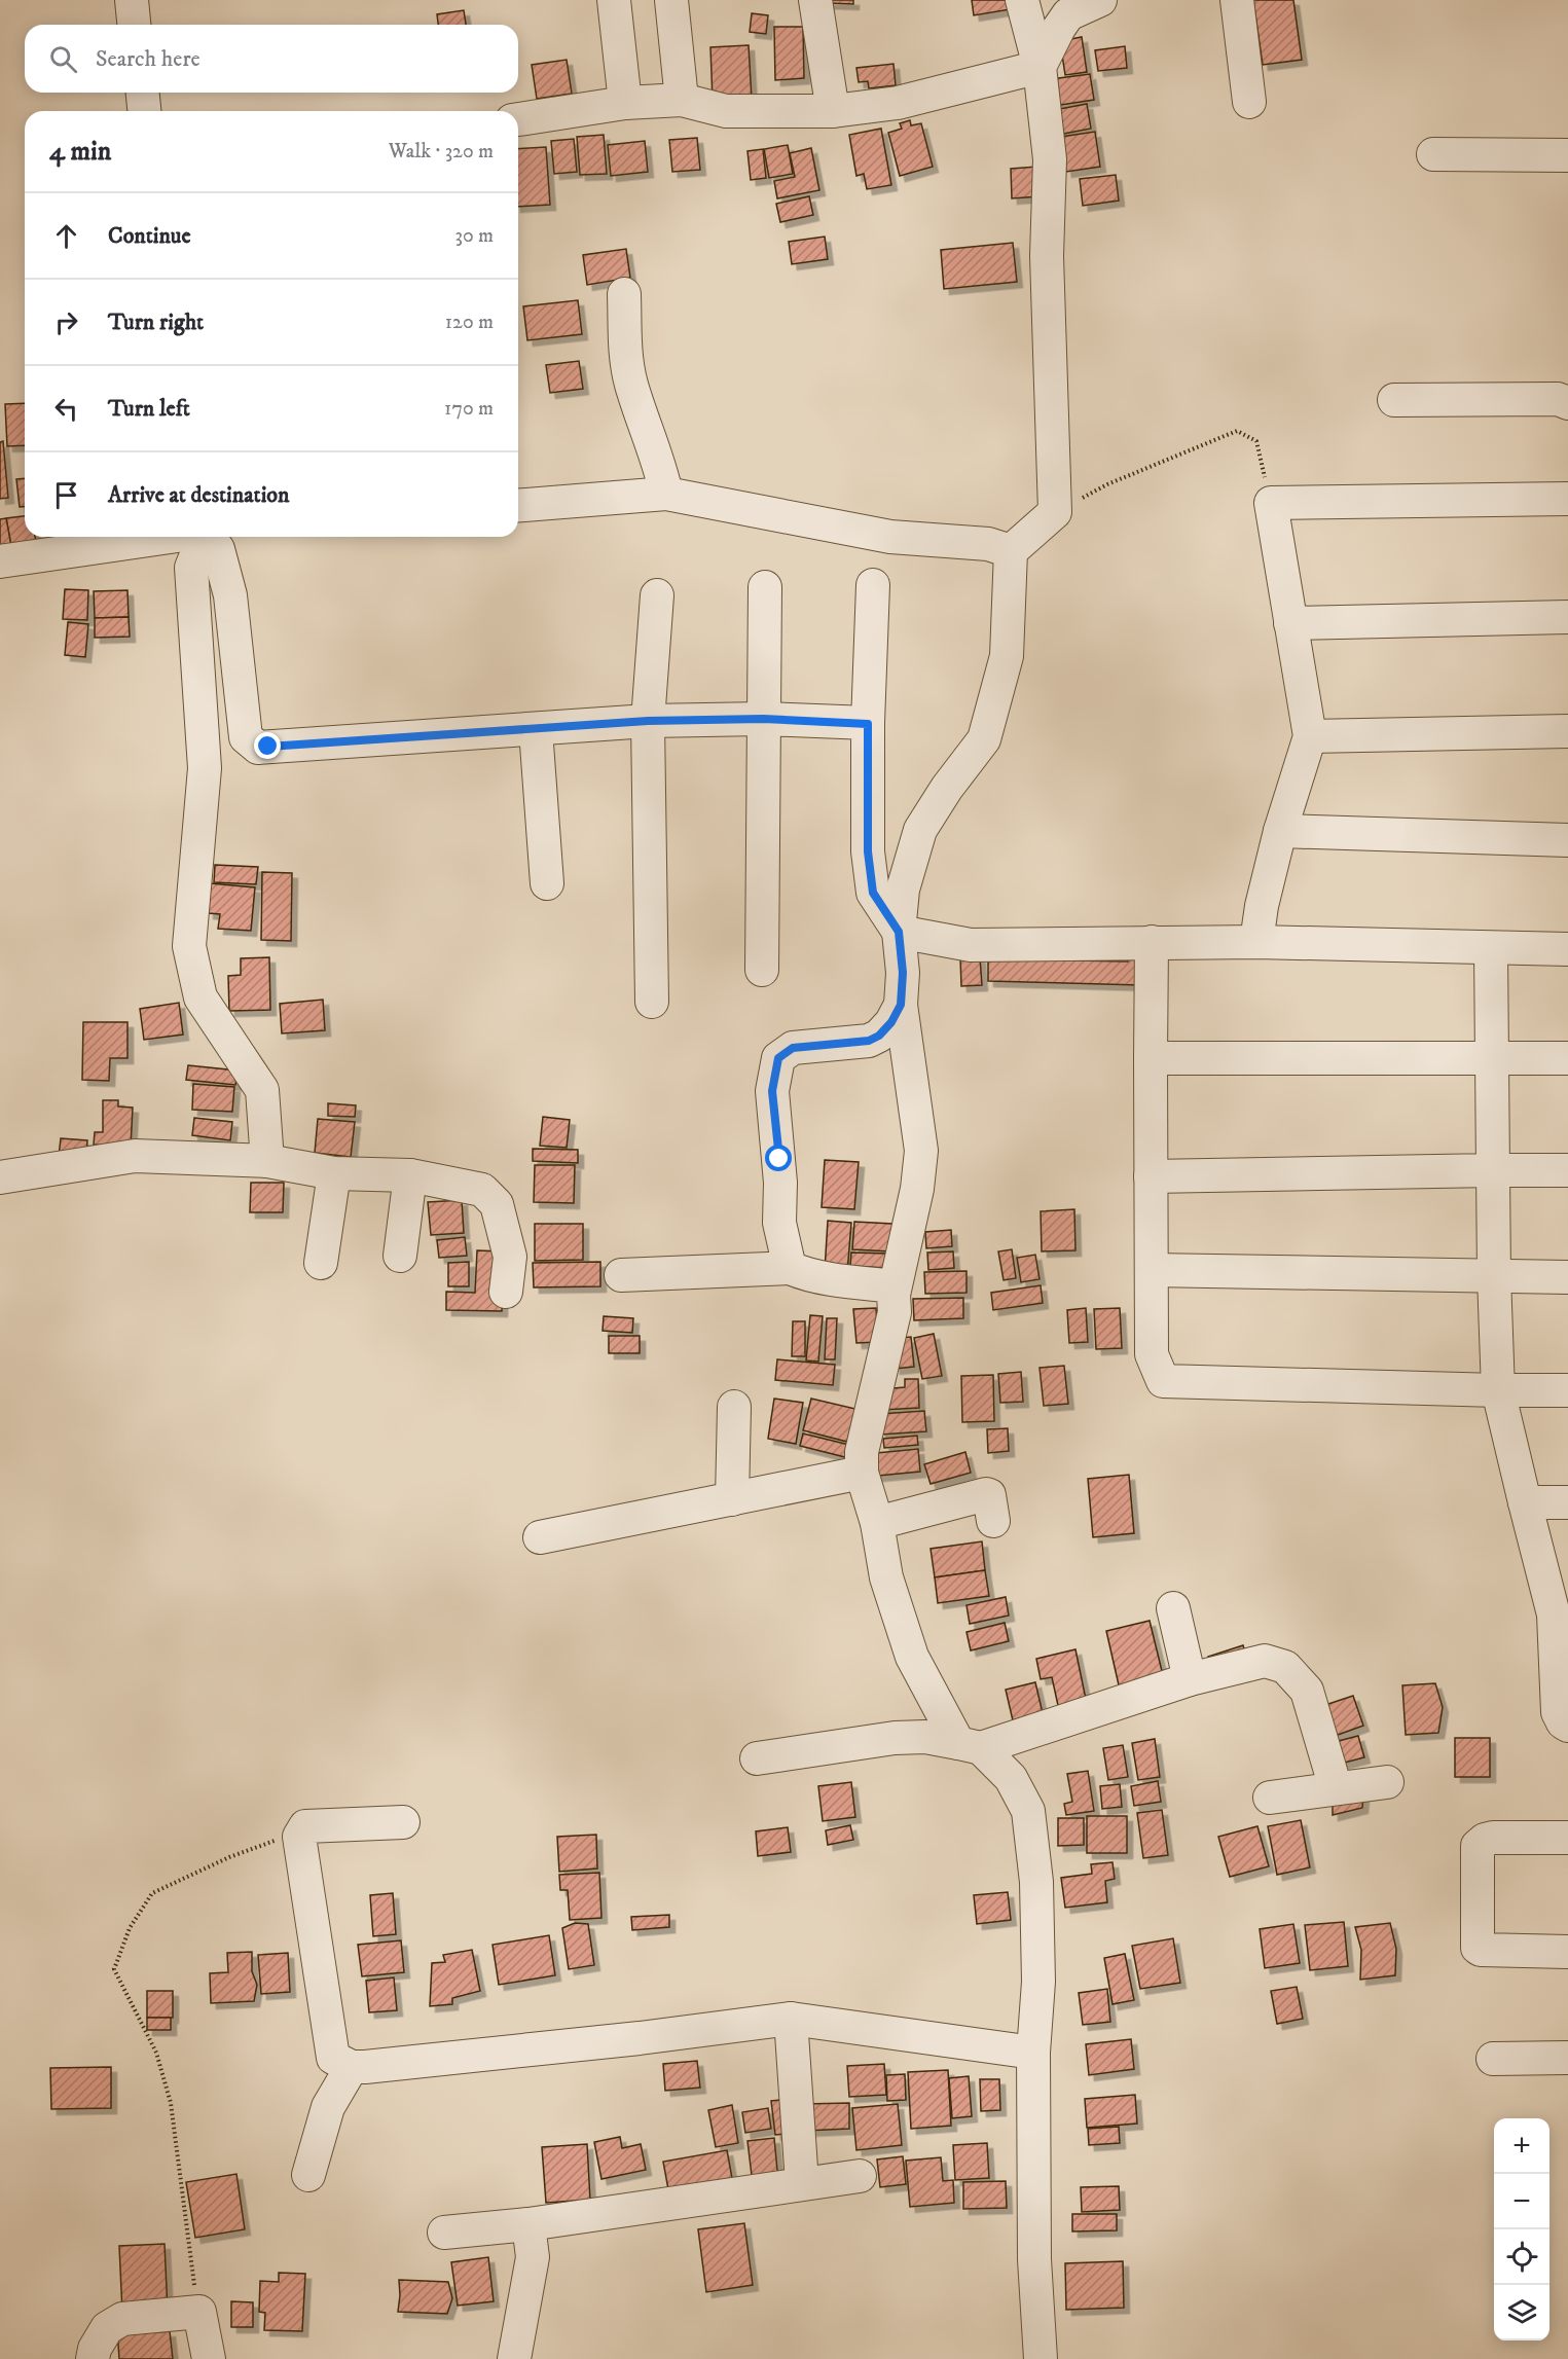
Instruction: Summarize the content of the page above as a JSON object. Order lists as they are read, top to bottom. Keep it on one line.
{"page":{"search":"Search here","heading":["4 min","Walk · 320 m"],"list":[["Continue","30 m"],["Turn right","120 m"],["Turn left","170 m"],"Arrive at destination"],"map_buttons":["+","−"]}}
